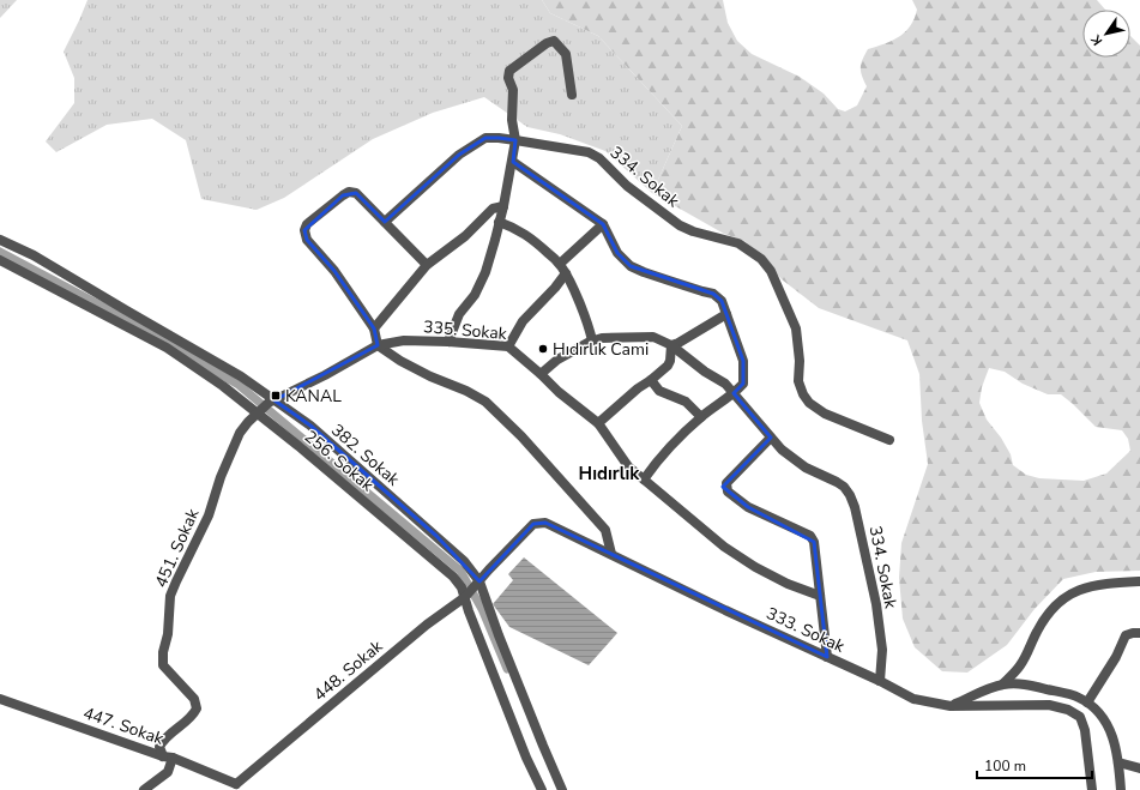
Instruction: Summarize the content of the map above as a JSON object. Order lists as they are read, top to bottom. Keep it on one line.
{"streets":{"street":["334. Sokak","335. Sokak","382. Sokak","256. Sokak","451. Sokak","333. Sokak","448. Sokak","447. Sokak"]},"crossings":[["334. Sokak","333. Sokak"],["335. Sokak","382. Sokak"],["335. Sokak","256. Sokak"],["335. Sokak","451. Sokak"],["382. Sokak","256. Sokak"],["382. Sokak","451. Sokak"],["382. Sokak","333. Sokak"],["382. Sokak","448. Sokak"],["256. Sokak","451. Sokak"],["256. Sokak","448. Sokak"],["451. Sokak","447. Sokak"],["333. Sokak","448. Sokak"],["448. Sokak","447. Sokak"]],"districts":["Hıdırlık"],"places":{"other":["Hıdırlık Cami"],"transit":["KANAL"]},"scale_bar":"100 m","north":"bottom left"}
